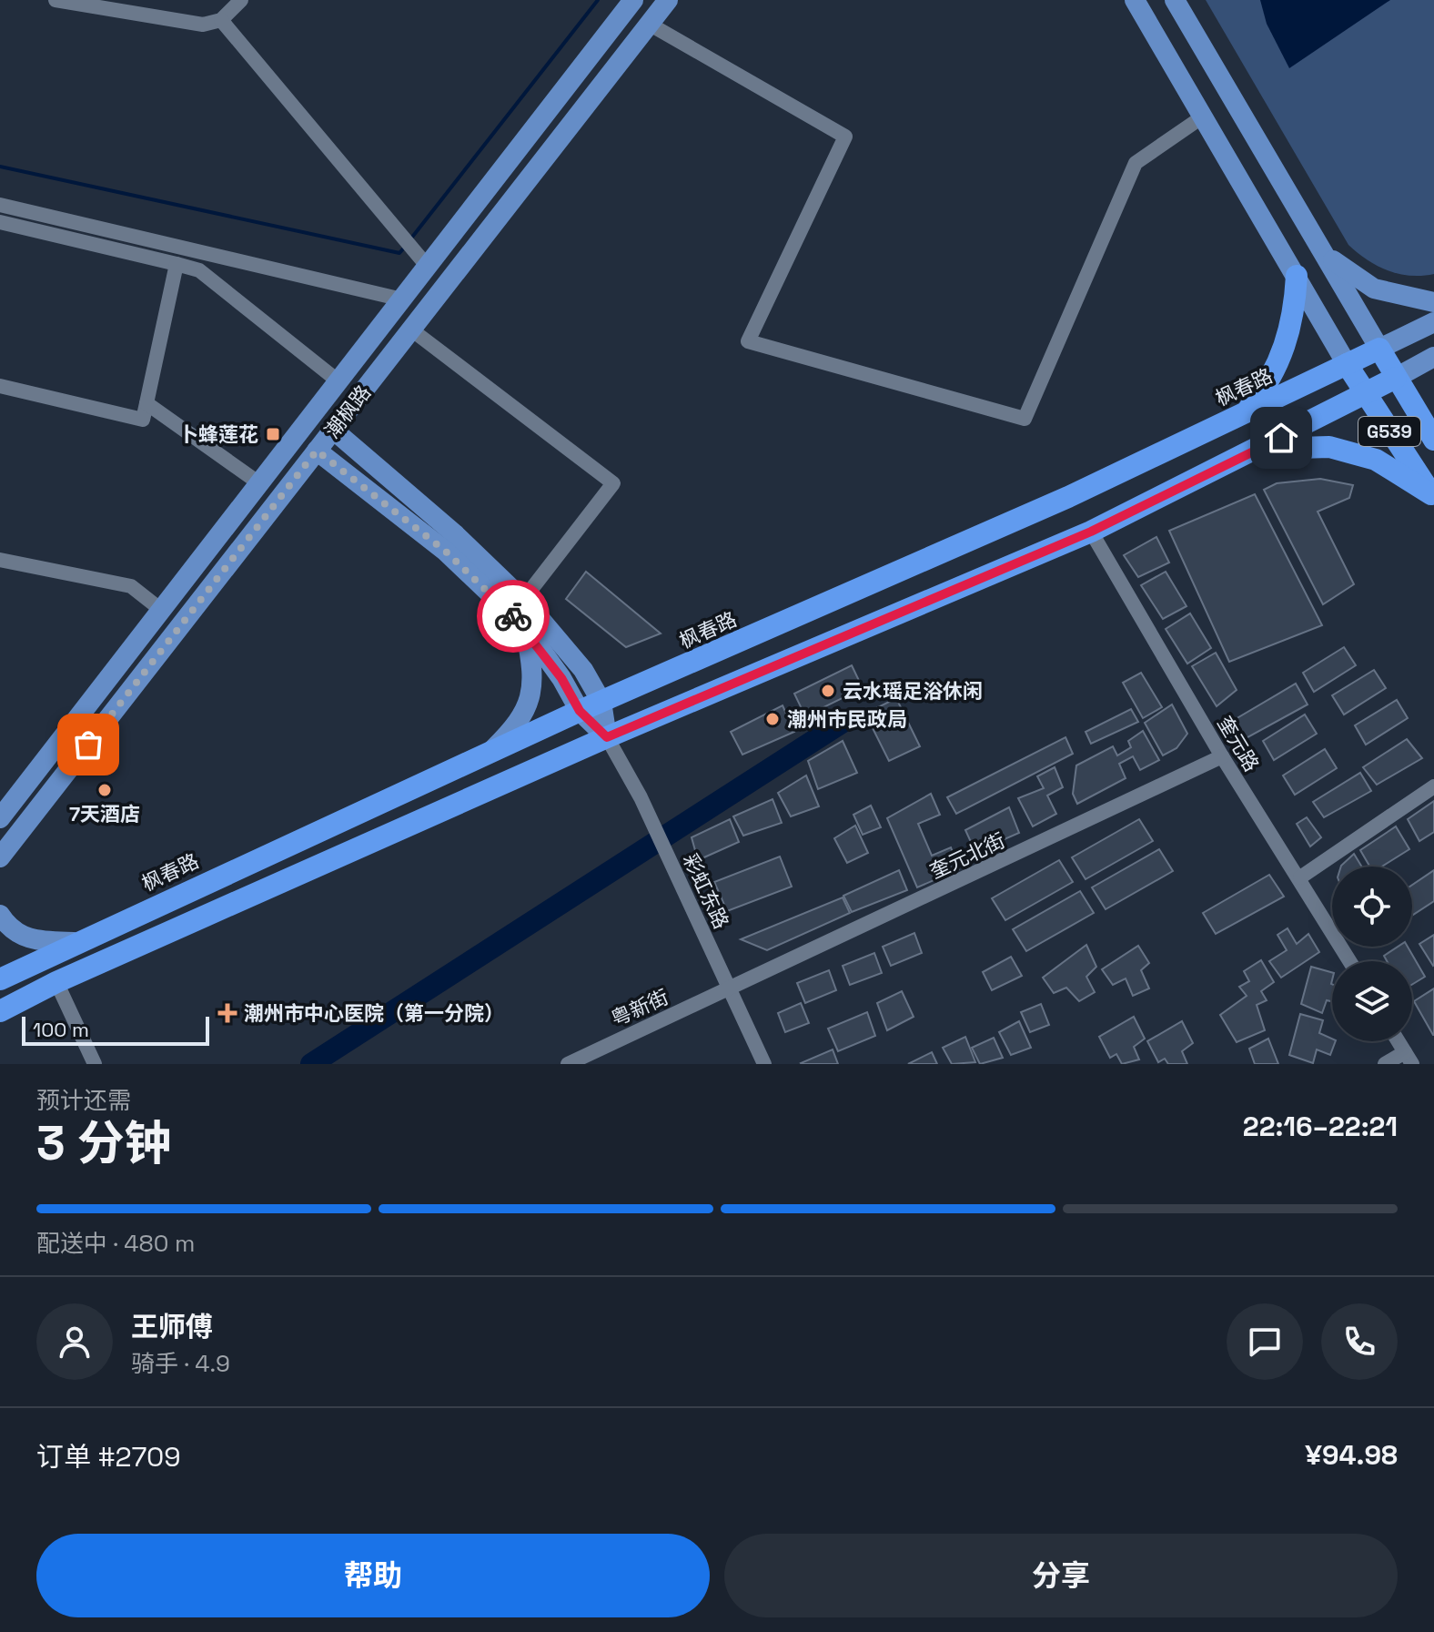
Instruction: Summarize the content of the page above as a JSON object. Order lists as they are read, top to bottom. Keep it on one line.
{"streets":{"highway":["枫春路","G539"],"main road":["潮枫路"],"street":["奎元路","奎元北街","彩虹东路","粤新街"]},"crossings":[["枫春路","G539"],["G539","奎元路"],["G539","彩虹东路"],["奎元路","奎元北街"],["奎元北街","彩虹东路"],["奎元北街","粤新街"],["彩虹东路","粤新街"]],"places":{"transit":["卜蜂莲花"],"other":["云水瑶足浴休闲","潮州市民政局","7天酒店"],"health":["潮州市中心医院（第一分院）"]},"scale_bar":"100 m","page":{"scale":"100 m","heading":["3 分钟","预计还需","22:16–22:21"],"panel":["王师傅","骑手 · 4.9","订单 #2709","¥94.98"],"bar":"配送中 · 480 m","buttons":["帮助","分享"]}}
